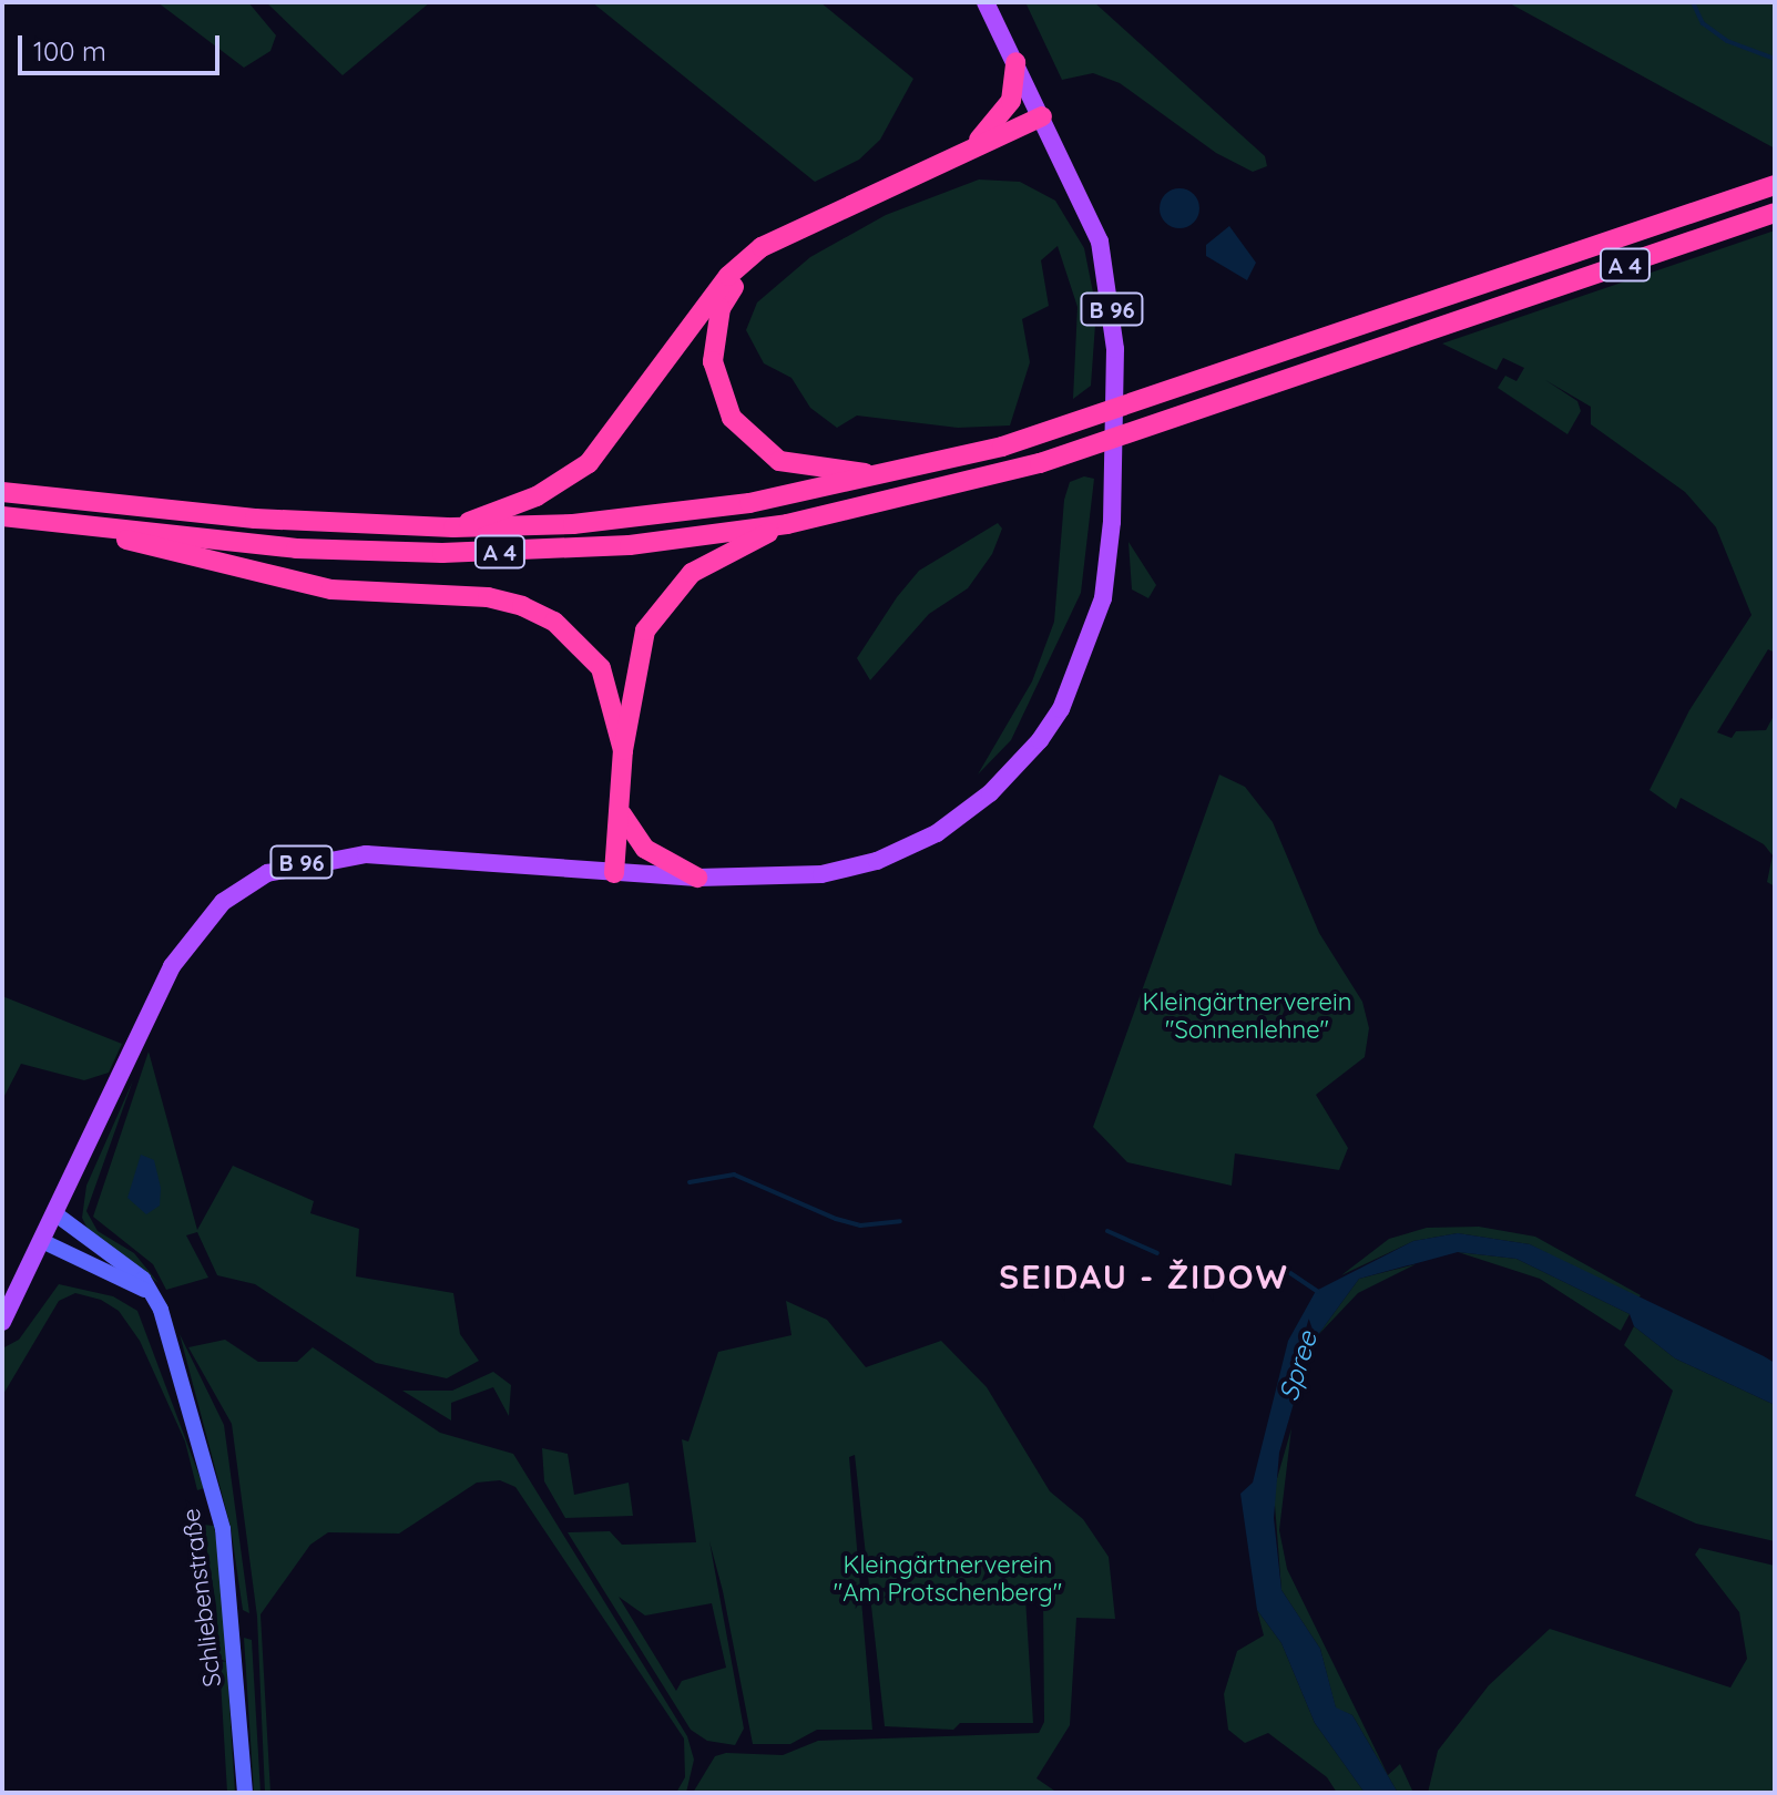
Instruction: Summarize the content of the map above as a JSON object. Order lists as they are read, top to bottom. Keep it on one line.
{"streets":{"highway":["A 4"],"main road":["B 96","Schliebenstraße"]},"crossings":[["B 96","Schliebenstraße"]],"districts":["SEIDAU - ŽIDOW"],"water":["Spree"],"parks":["Kleingärtnerverein \"Sonnenlehne\"","Kleingärtnerverein \"Am Protschenberg\""],"scale_bar":"100 m"}
